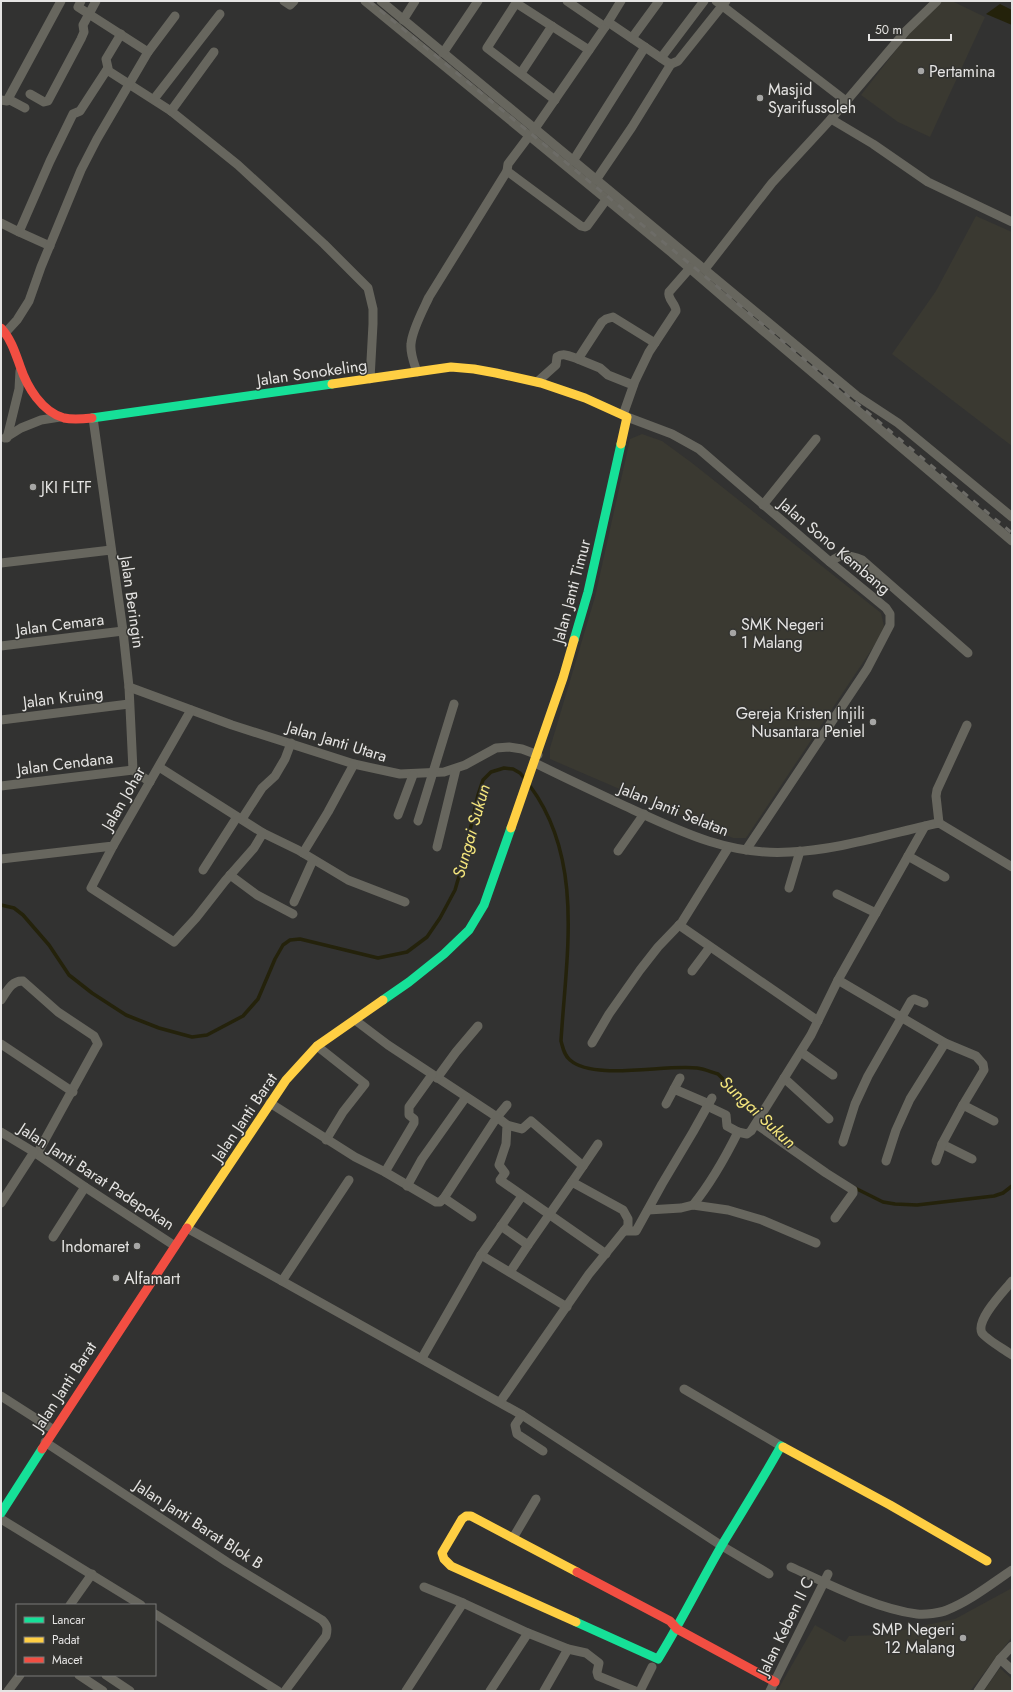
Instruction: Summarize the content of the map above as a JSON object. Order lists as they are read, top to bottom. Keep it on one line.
{"streets":{"street":["Jalan Sonokeling","Jalan Sono Kembang","Jalan Janti Timur","Jalan Beringin","Jalan Cemara","Jalan Kruing","Jalan Janti Utara","Jalan Cendana","Jalan Johar","Jalan Janti Selatan","Jalan Janti Barat","Jalan Janti Barat Padepokan","Jalan Janti Barat Blok B","Jalan Keben II C"]},"crossings":[["Jalan Sonokeling","Jalan Sono Kembang"],["Jalan Sonokeling","Jalan Janti Timur"],["Jalan Sonokeling","Jalan Beringin"],["Jalan Sono Kembang","Jalan Janti Timur"],["Jalan Sono Kembang","Jalan Janti Selatan"],["Jalan Janti Timur","Jalan Janti Utara"],["Jalan Janti Timur","Jalan Janti Selatan"],["Jalan Janti Timur","Jalan Janti Barat"],["Jalan Beringin","Jalan Cemara"],["Jalan Beringin","Jalan Kruing"],["Jalan Beringin","Jalan Janti Utara"],["Jalan Beringin","Jalan Cendana"],["Jalan Janti Utara","Jalan Johar"],["Jalan Janti Utara","Jalan Janti Selatan"],["Jalan Janti Utara","Jalan Janti Barat"],["Jalan Janti Selatan","Jalan Janti Barat"],["Jalan Janti Barat","Jalan Janti Barat Padepokan"],["Jalan Janti Barat","Jalan Janti Barat Blok B"]],"water":["Sungai Sukun"],"places":["Pertamina","Masjid Syarifussoleh","JKI FLTF","SMK Negeri 1 Malang","Gereja Kristen Injili Nusantara Peniel","Indomaret","Alfamart","SMP Negeri 12 Malang"],"legend":["Lancar","Padat","Macet"],"scale_bar":"50 m"}
